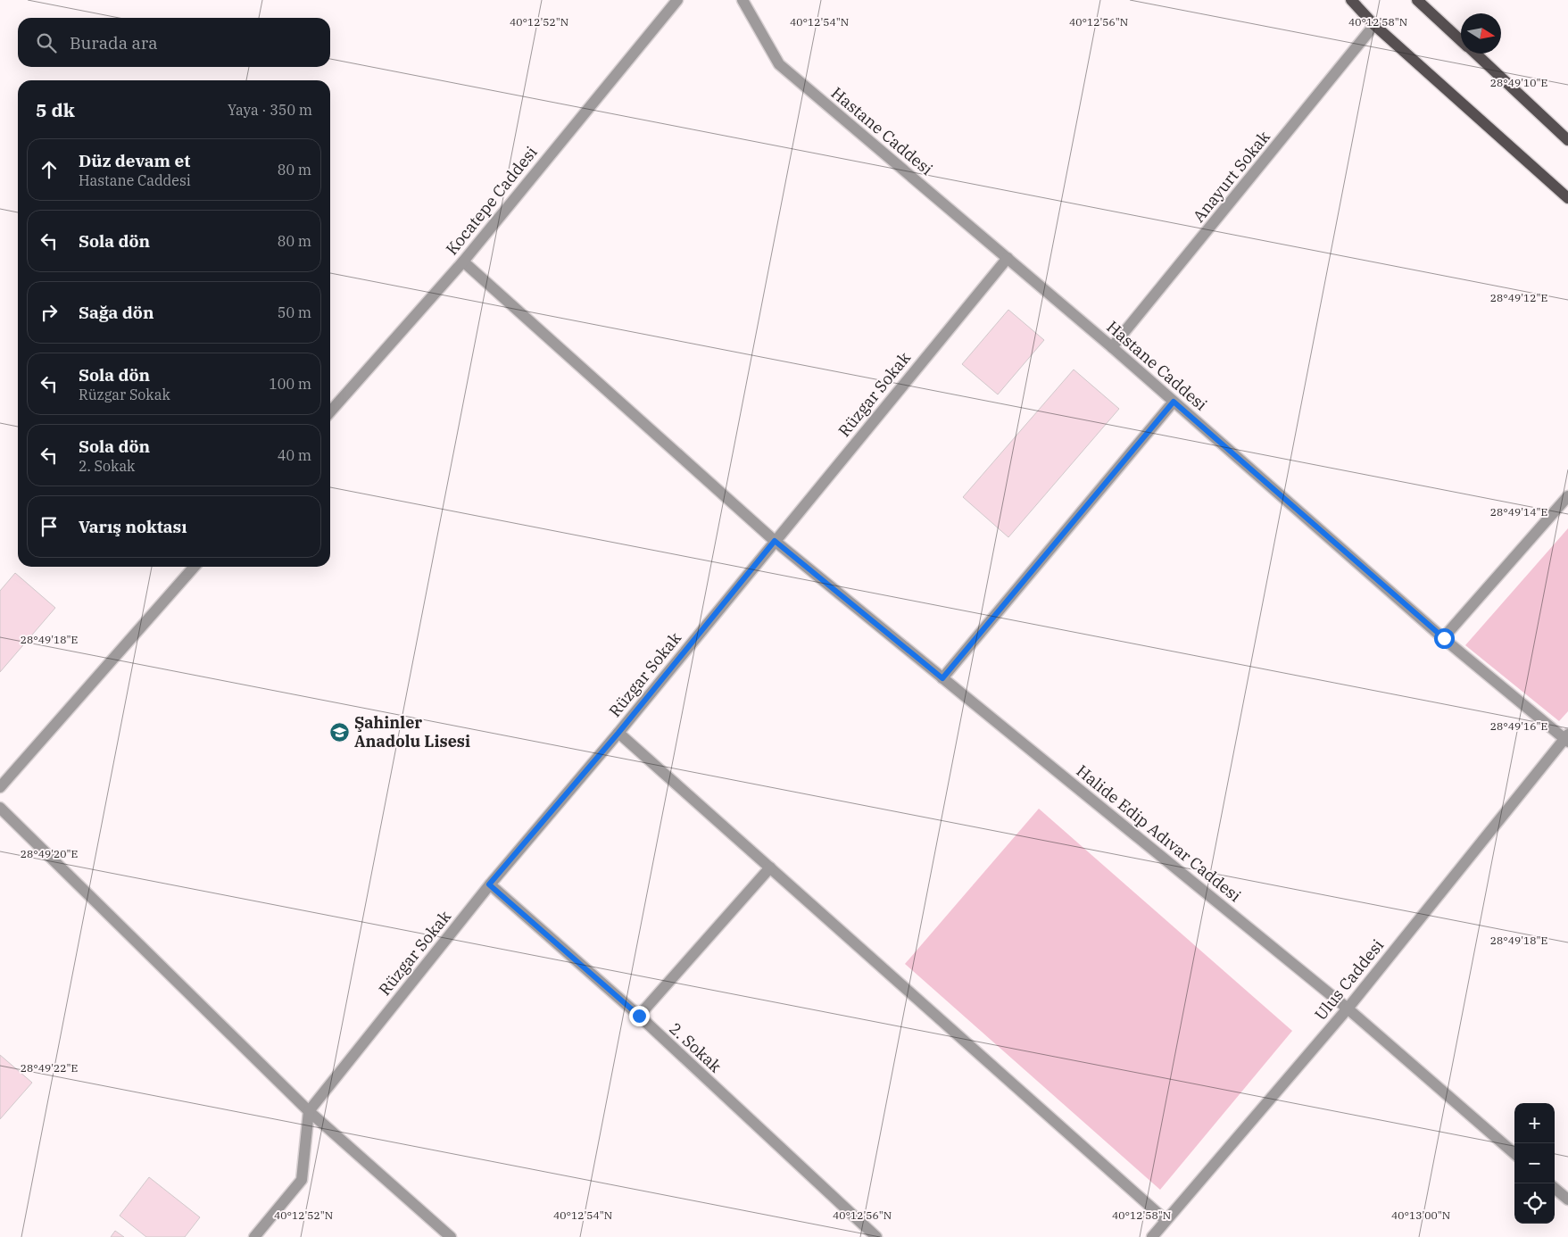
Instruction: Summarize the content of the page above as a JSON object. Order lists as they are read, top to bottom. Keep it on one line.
{"streets":{"street":["Hastane Caddesi","Anayurt Sokak","Kocatepe Caddesi","Rüzgar Sokak","Halide Edip Adıvar Caddesi","Ulus Caddesi","2. Sokak"]},"crossings":[["Hastane Caddesi","Anayurt Sokak"],["Hastane Caddesi","Rüzgar Sokak"],["Hastane Caddesi","Ulus Caddesi"],["Kocatepe Caddesi","Halide Edip Adıvar Caddesi"],["Rüzgar Sokak","Halide Edip Adıvar Caddesi"],["Rüzgar Sokak","2. Sokak"],["Halide Edip Adıvar Caddesi","Ulus Caddesi"]],"places":{"school or university":["Şahinler Anadolu Lisesi"]},"north":"right","page":{"search":"Burada ara","heading":["5 dk","Yaya · 350 m"],"list":[["Düz devam et","Hastane Caddesi","80 m"],["Sola dön","80 m"],["Sağa dön","50 m"],["Sola dön","Rüzgar Sokak","100 m"],["Sola dön","2. Sokak","40 m"],"Varış noktası"],"map_buttons":["+","−"]},"coordinates":["40°12'52\"N","40°12'54\"N","40°12'56\"N","40°12'58\"N","28°49'10\"E","28°49'12\"E","28°49'14\"E","28°49'18\"E","28°49'16\"E","28°49'20\"E","28°49'22\"E","40°13'00\"N"]}
